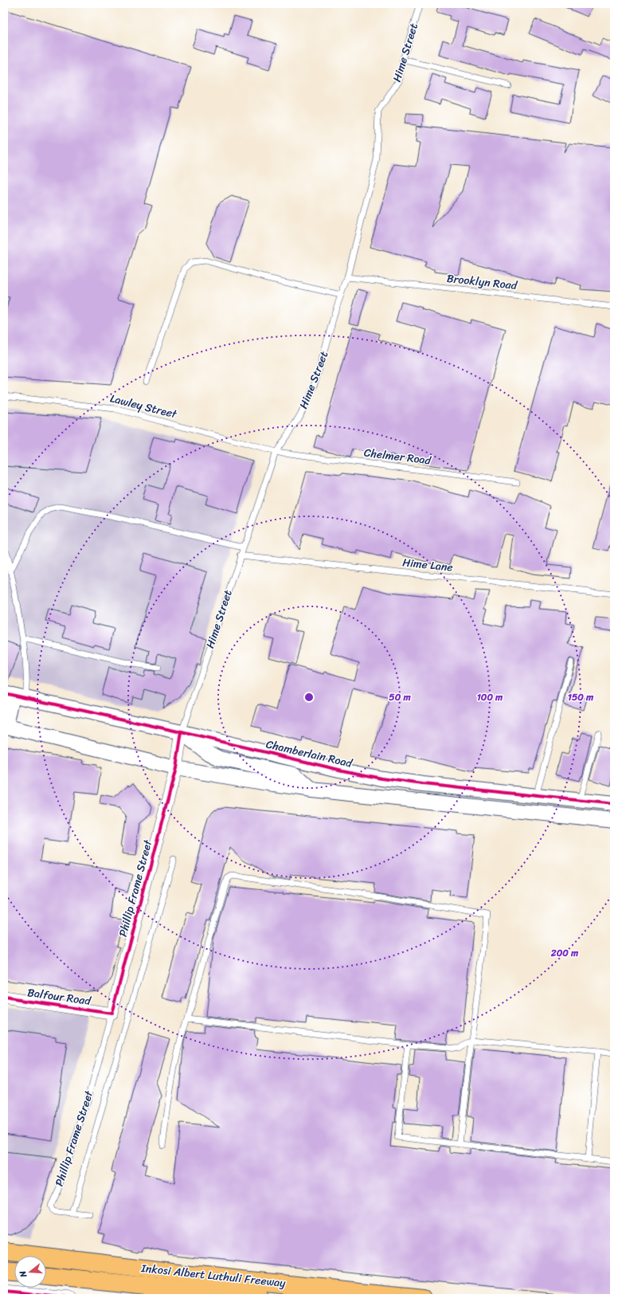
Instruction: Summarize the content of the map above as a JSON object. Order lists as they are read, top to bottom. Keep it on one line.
{"streets":{"highway":["Inkosi Albert Luthuli Freeway"],"street":["Hime Street","Chamberlain Road","Phillip Frame Street","Balfour Road"],"lane":["Brooklyn Road","Lawley Street","Chelmer Road","Hime Lane"]},"crossings":[["Hime Street","Brooklyn Road"],["Hime Street","Lawley Street"],["Hime Street","Chelmer Road"],["Hime Street","Hime Lane"],["Hime Street","Chamberlain Road"],["Hime Street","Phillip Frame Street"],["Lawley Street","Chelmer Road"],["Phillip Frame Street","Balfour Road"]],"north":"left","rings":["50 m","100 m","150 m","200 m"]}
